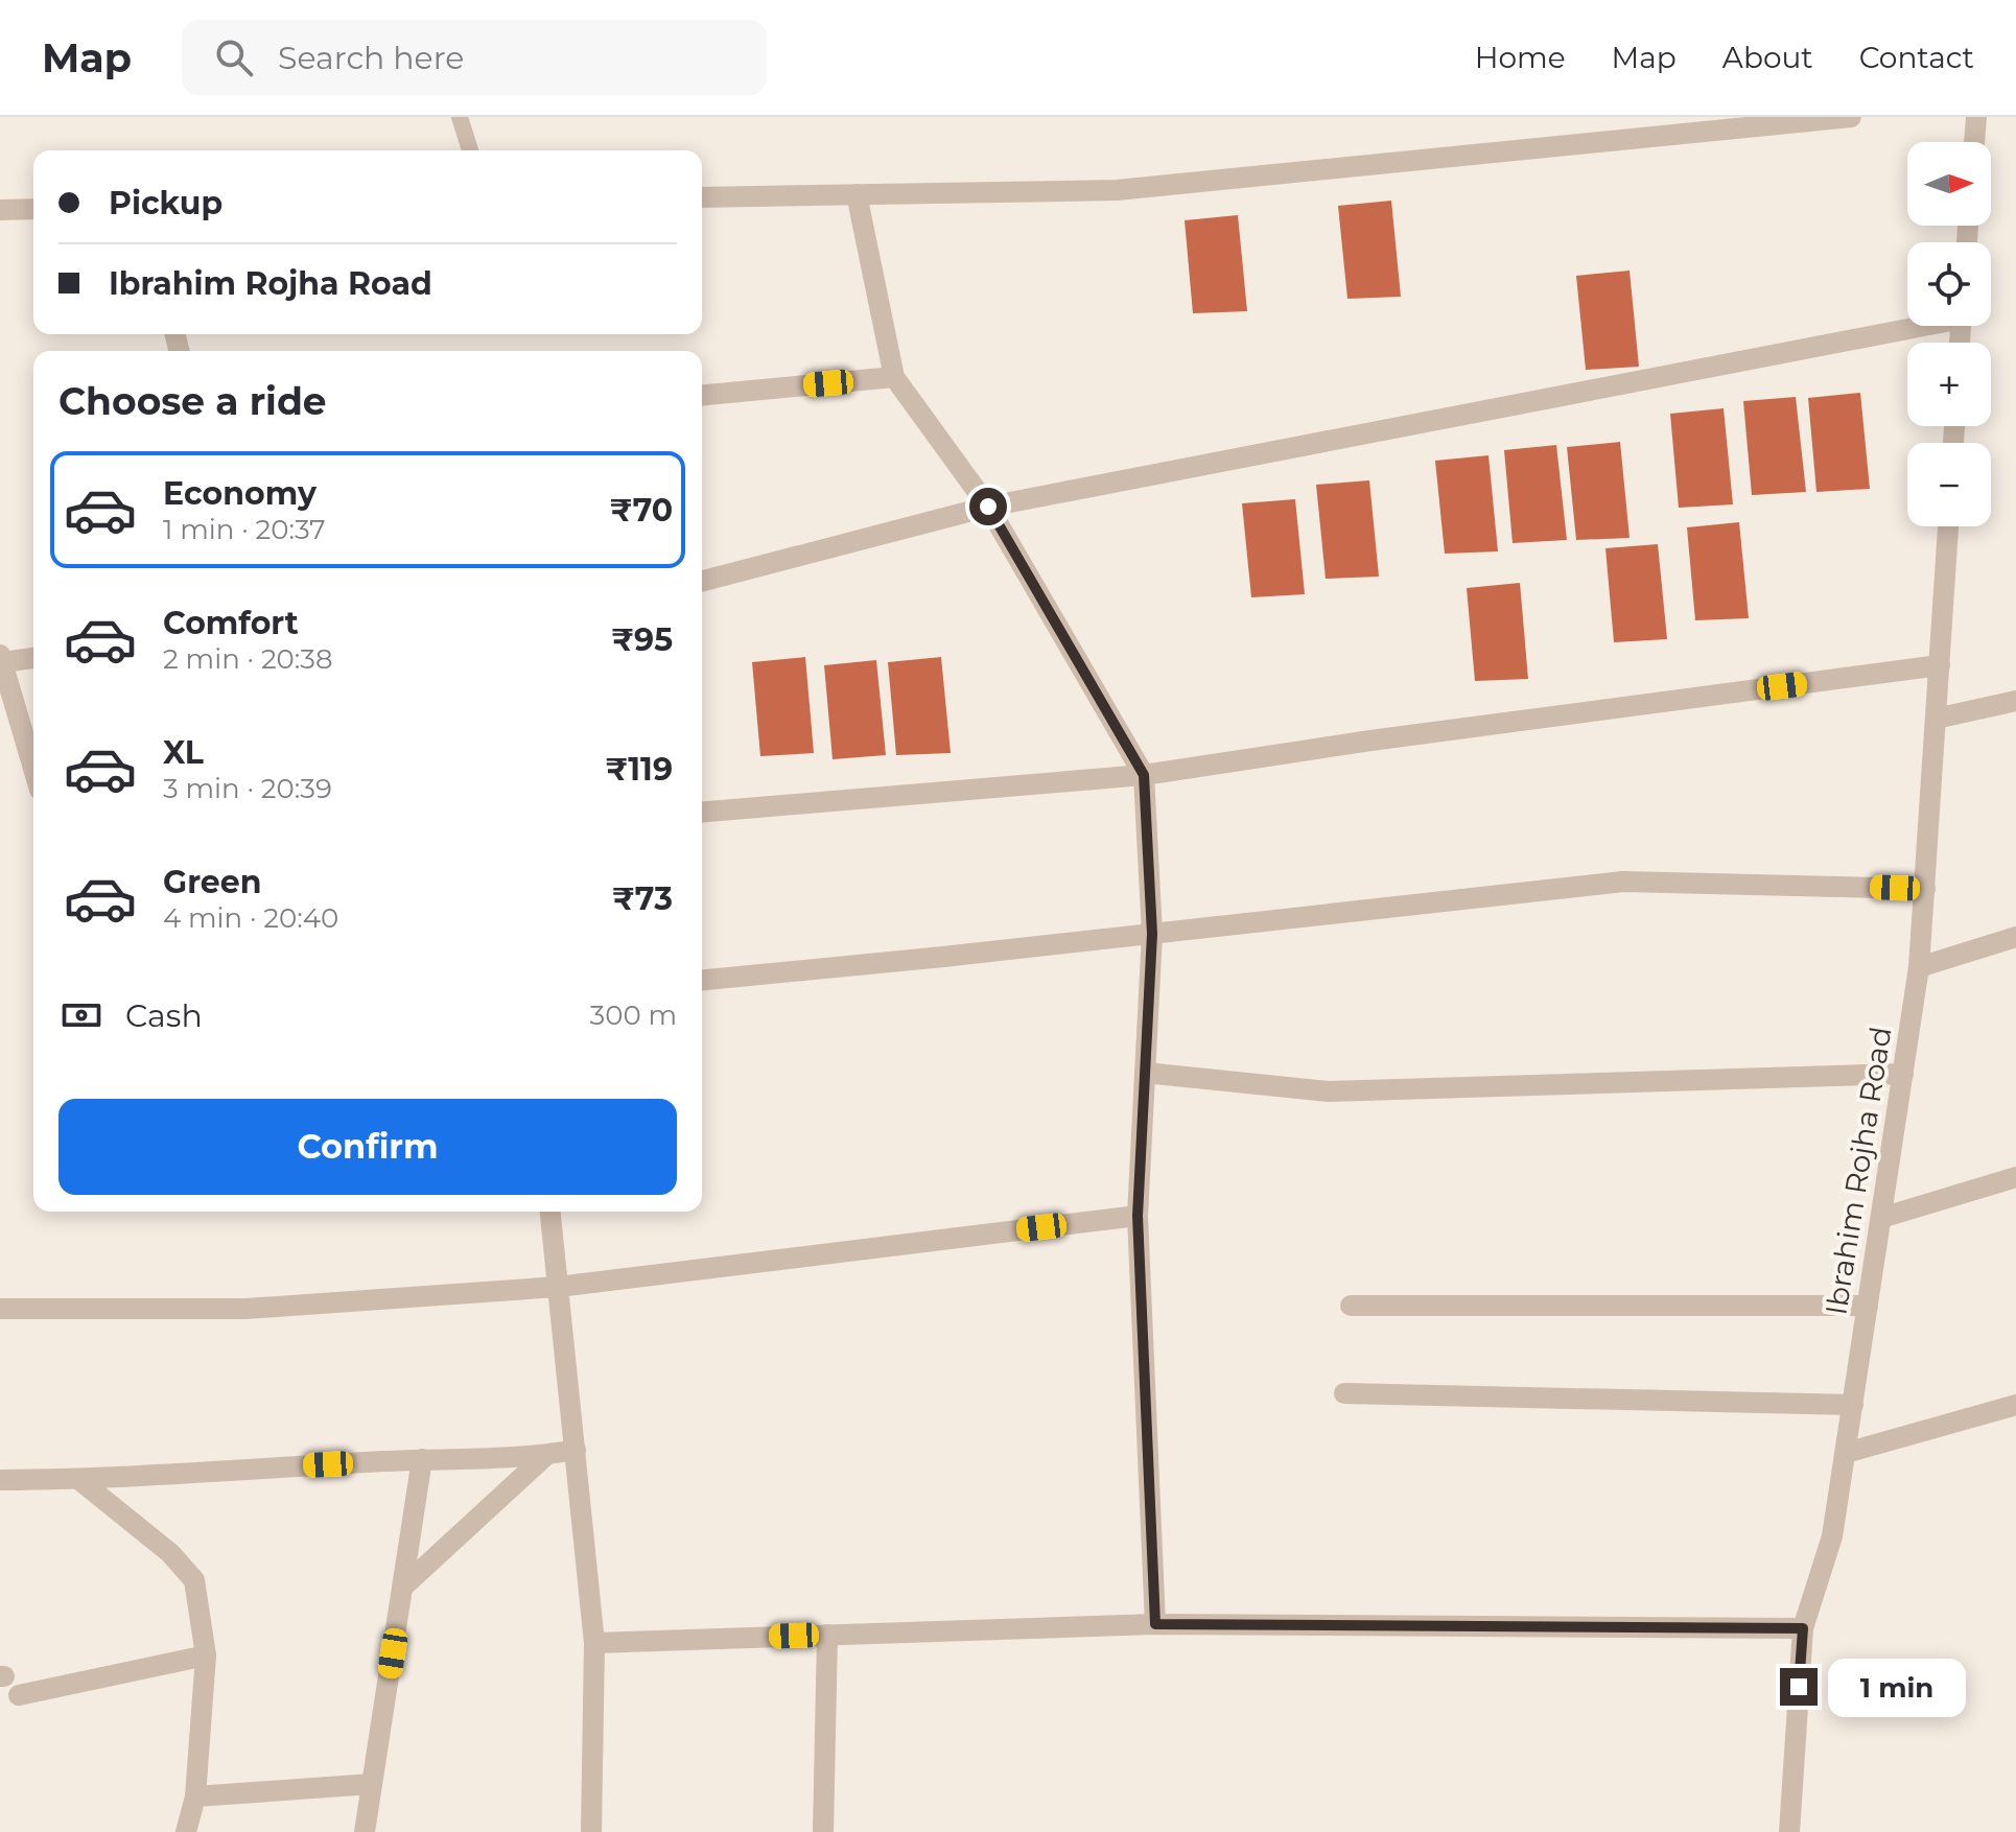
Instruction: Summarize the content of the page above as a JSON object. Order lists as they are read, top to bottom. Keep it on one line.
{"streets":{"street":["Ibrahim Rojha Road"]},"north":"right","page":{"header":"Map","search":"Search here","nav":["Home","Map","About","Contact"],"map_buttons":["+","−"],"banner":["Pickup","Ibrahim Rojha Road"],"heading":"Choose a ride","list":[{"name":"Economy","note":"1 min · 20:37","value":"₹70"},{"name":"Comfort","note":"2 min · 20:38","value":"₹95"},{"name":"XL","note":"3 min · 20:39","value":"₹119"},{"name":"Green","note":"4 min · 20:40","value":"₹73"}],"pay":["Cash","300 m"],"buttons":"Confirm","bubble":"1 min"}}
